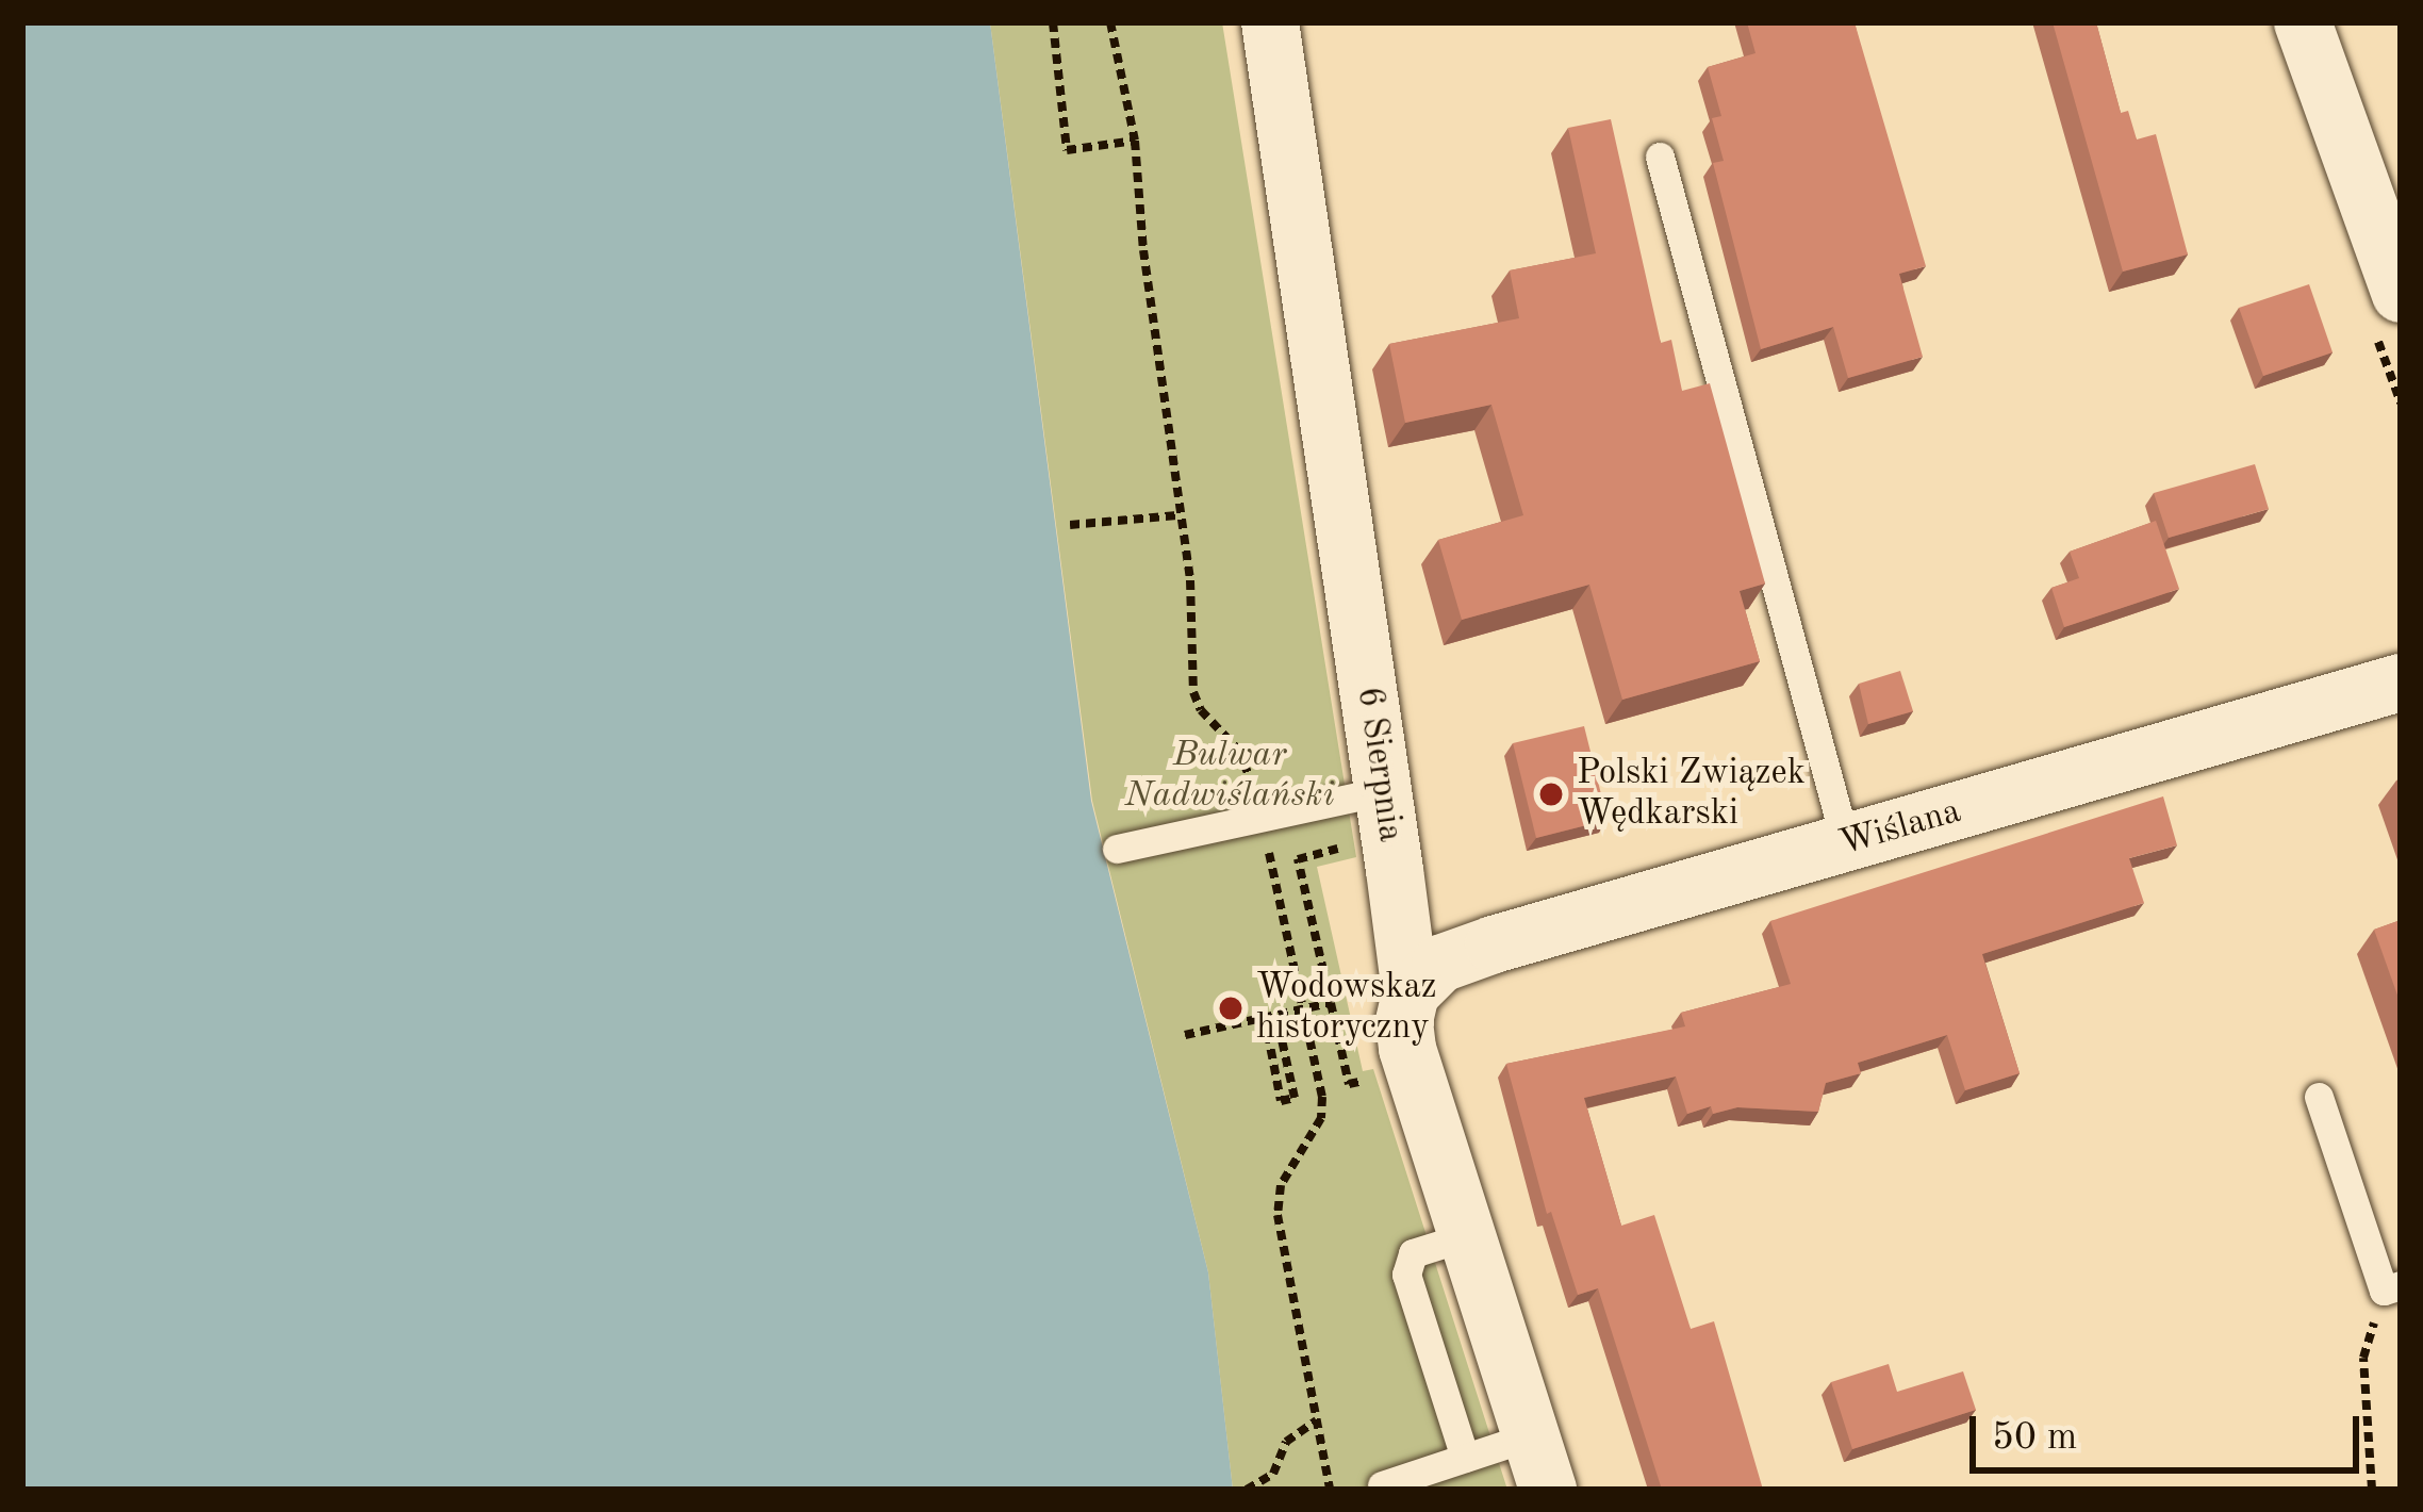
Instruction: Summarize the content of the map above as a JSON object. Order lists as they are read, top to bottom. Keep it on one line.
{"streets":{"street":["6 Sierpnia","Wiślana"]},"crossings":[["6 Sierpnia","Wiślana"]],"parks":["Bulwar Nadwiślański"],"places":["Polski Związek Wędkarski","Wodowskaz historyczny"],"scale_bar":"50 m"}
